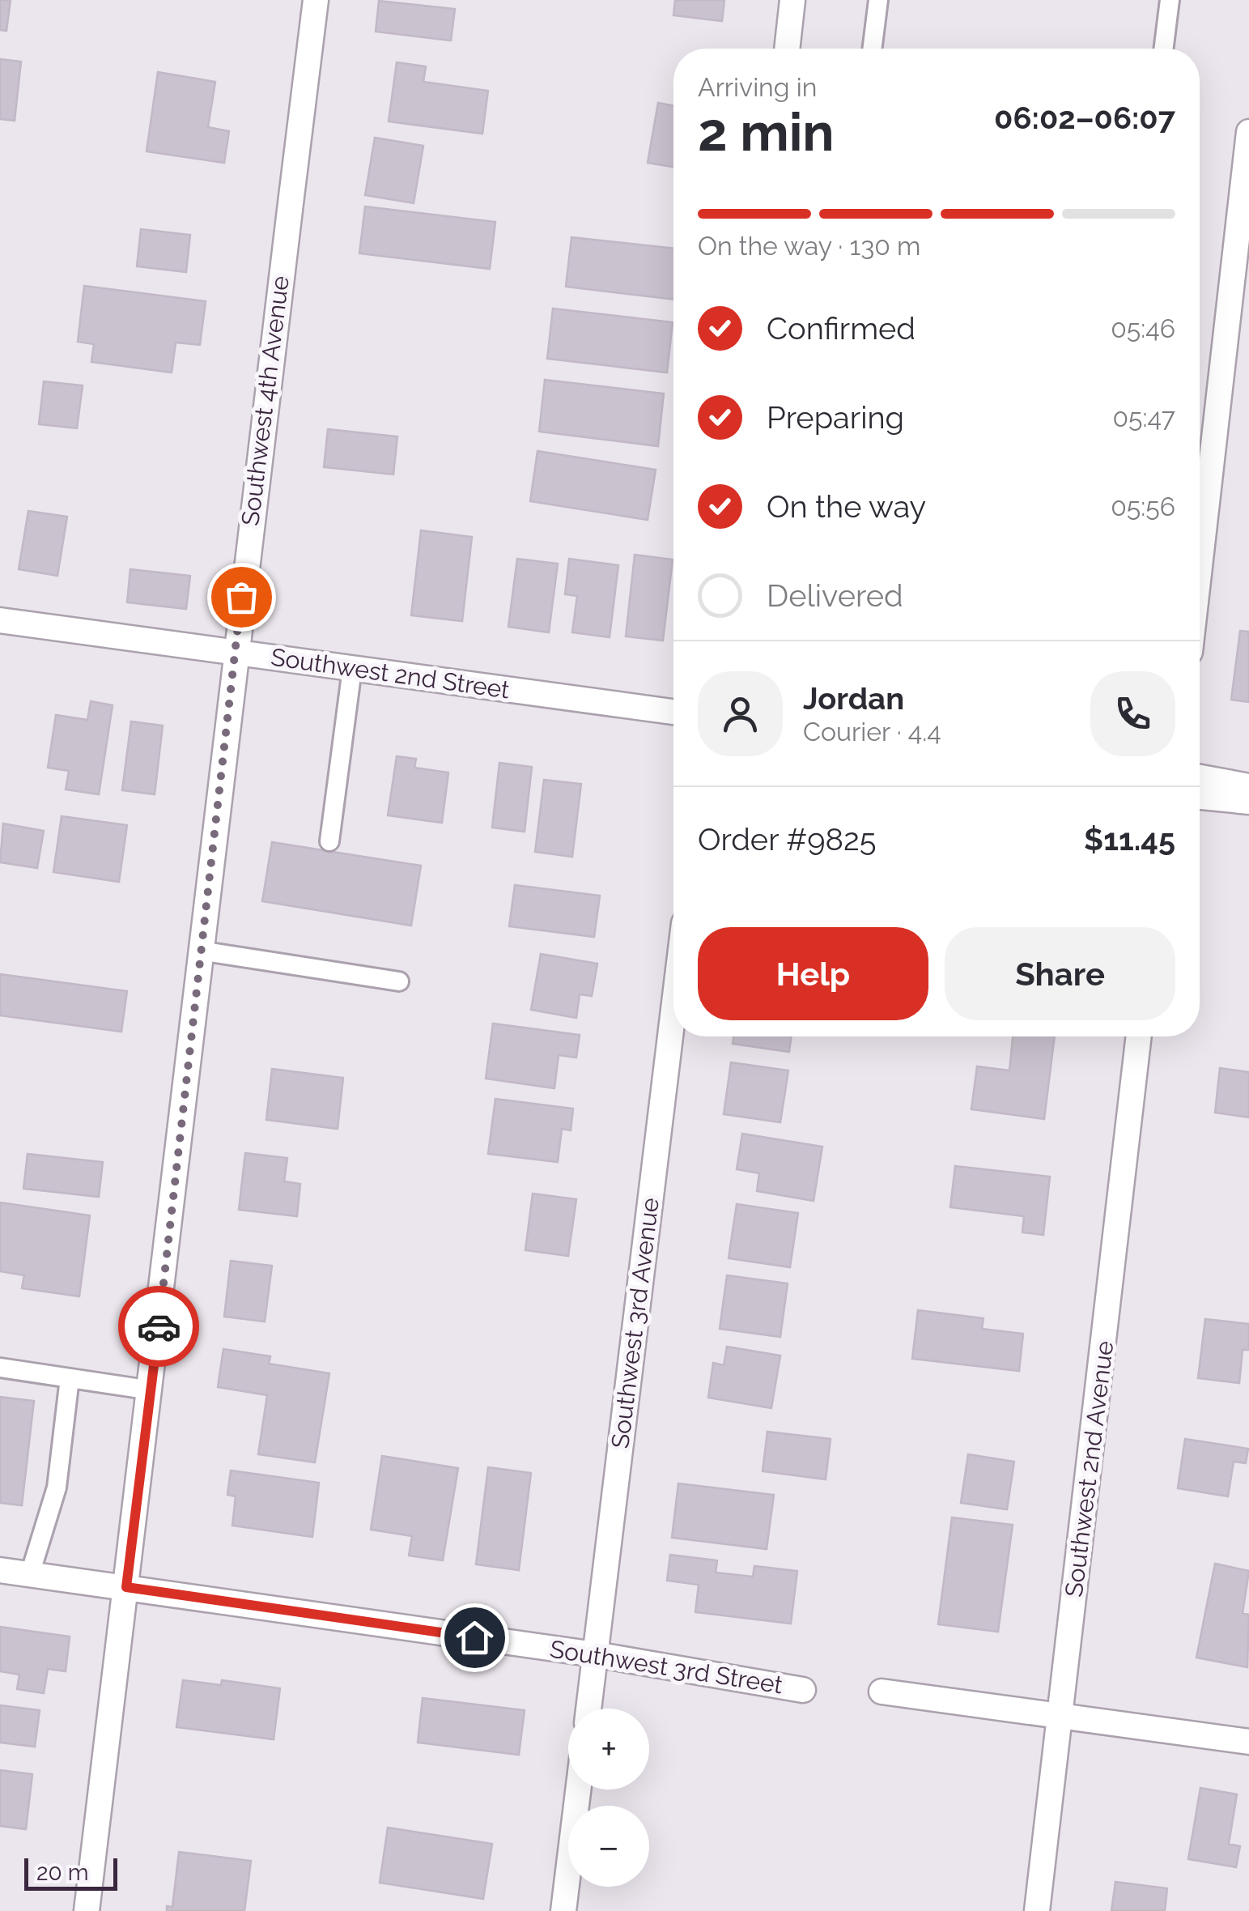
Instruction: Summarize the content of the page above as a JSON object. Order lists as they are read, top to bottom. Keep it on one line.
{"streets":{"street":["Southwest 4th Avenue","Southwest 2nd Street","Southwest 3rd Avenue","Southwest 2nd Avenue","Southwest 3rd Street"]},"crossings":[["Southwest 4th Avenue","Southwest 2nd Street"],["Southwest 4th Avenue","Southwest 3rd Street"],["Southwest 3rd Avenue","Southwest 3rd Street"]],"scale_bar":"20 m","page":{"heading":["2 min","Arriving in","06:02–06:07"],"panel":["Jordan","Courier · 4.4","Order #9825","$11.45"],"bar":"On the way · 130 m","list":[["Confirmed","05:46"],["Preparing","05:47"],["On the way","05:56"],"Delivered"],"buttons":["Help","Share"],"map_buttons":["+","−"],"scale":"20 m"}}
